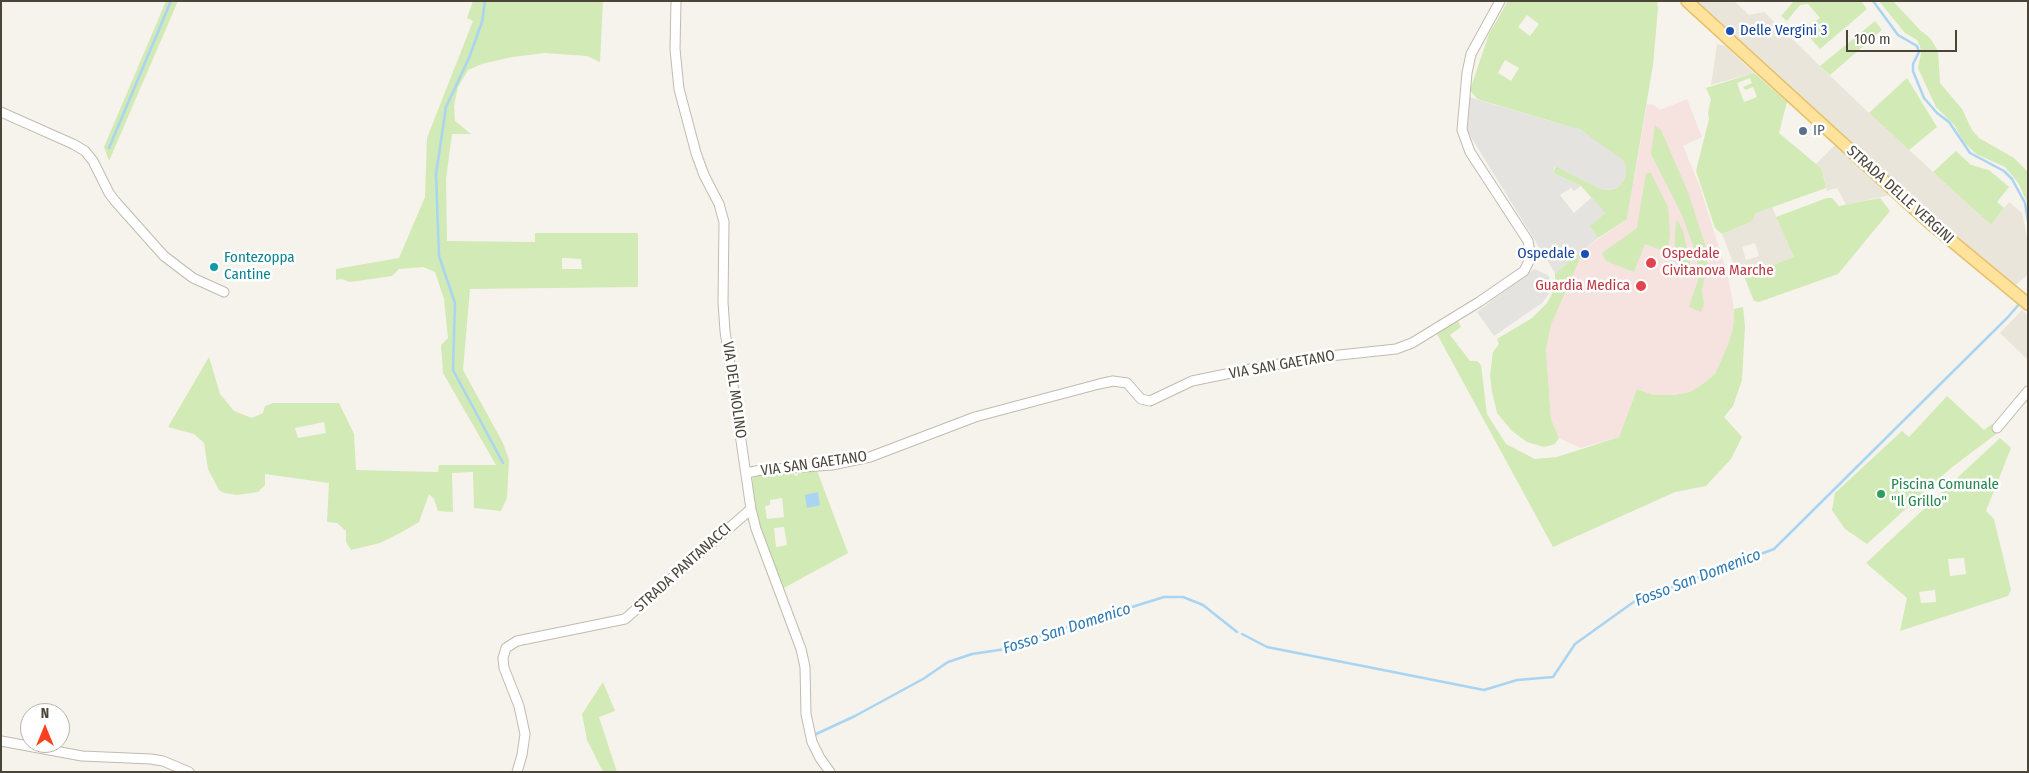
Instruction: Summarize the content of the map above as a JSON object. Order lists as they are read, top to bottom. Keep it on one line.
{"streets":{"main road":["STRADA DELLE VERGINI"],"street":["VIA SAN GAETANO","VIA DEL MOLINO","STRADA PANTANACCI"]},"crossings":[["VIA SAN GAETANO","VIA DEL MOLINO"],["VIA DEL MOLINO","STRADA PANTANACCI"]],"water":["Fosso San Domenico"],"places":["Delle Vergini 3","IP","Ospedale","Ospedale Civitanova Marche","Fontezoppa Cantine","Guardia Medica","Piscina Comunale \"Il Grillo\""],"scale_bar":"100 m","north":"top"}
